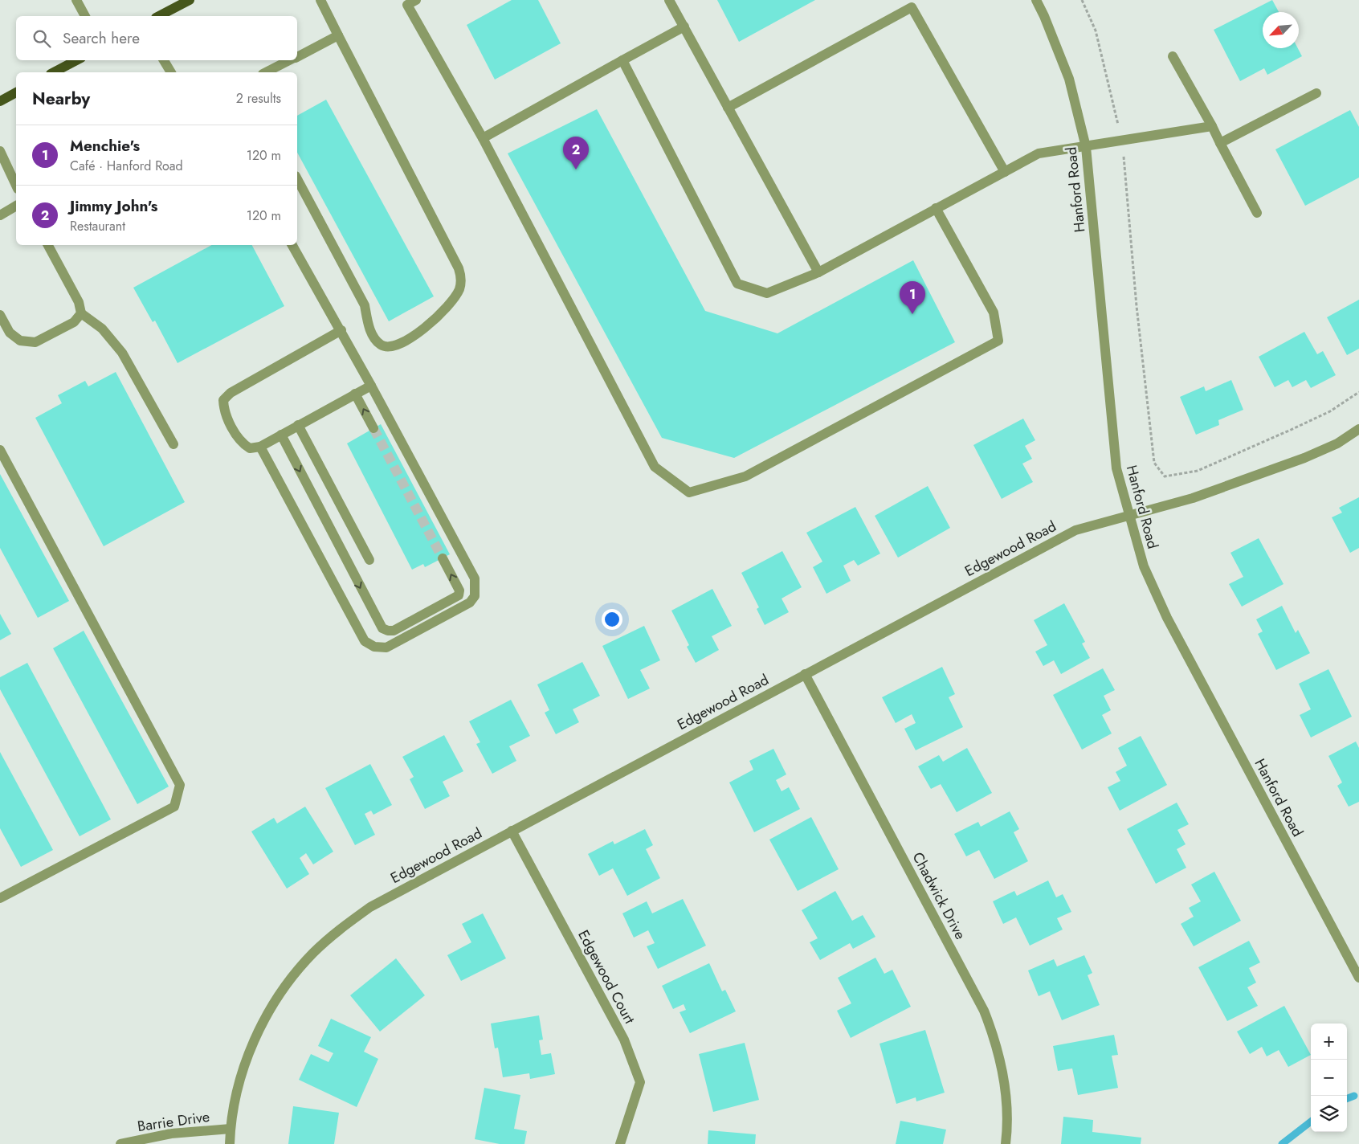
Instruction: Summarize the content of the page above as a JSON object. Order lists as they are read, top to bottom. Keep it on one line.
{"streets":{"street":["Hanford Road","Edgewood Road","Chadwick Drive","Edgewood Court","Barrie Drive"]},"crossings":[["Hanford Road","Edgewood Road"],["Edgewood Road","Chadwick Drive"],["Edgewood Road","Edgewood Court"],["Edgewood Road","Barrie Drive"]],"north":"bottom left","page":{"search":"Search here","heading":["Nearby","2 results"],"list":[{"mark":"1","name":"Menchie's","note":"Café · Hanford Road","value":"120 m"},{"mark":"2","name":"Jimmy John's","note":"Restaurant","value":"120 m"}],"pins":["2","1"],"map_buttons":["+","−"]}}
